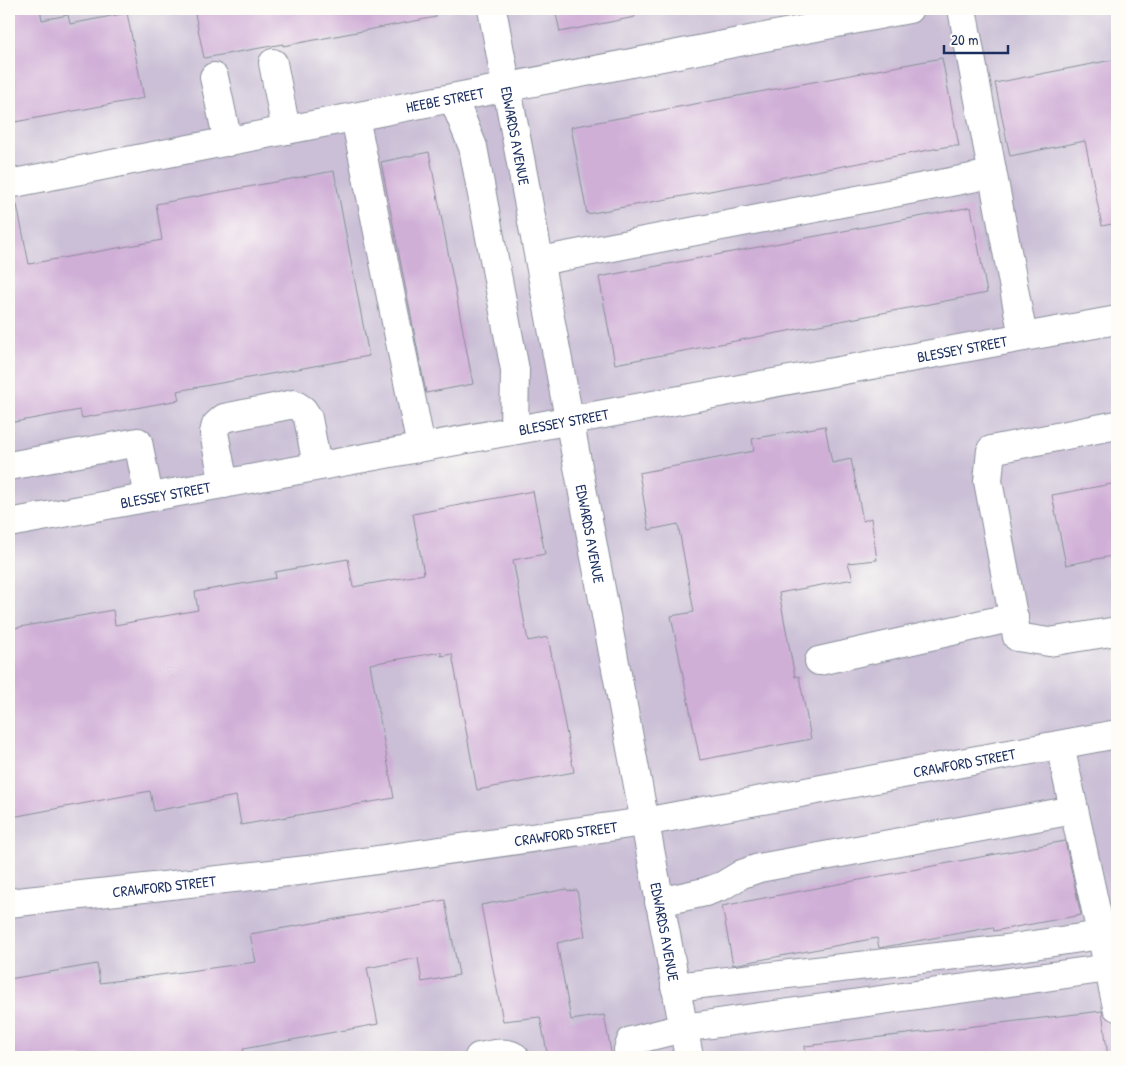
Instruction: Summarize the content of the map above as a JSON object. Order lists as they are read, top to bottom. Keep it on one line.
{"streets":{"street":["HEEBE STREET","EDWARDS AVENUE","BLESSEY STREET","CRAWFORD STREET"]},"crossings":[["HEEBE STREET","EDWARDS AVENUE"],["EDWARDS AVENUE","BLESSEY STREET"],["EDWARDS AVENUE","CRAWFORD STREET"]],"scale_bar":"20 m"}
